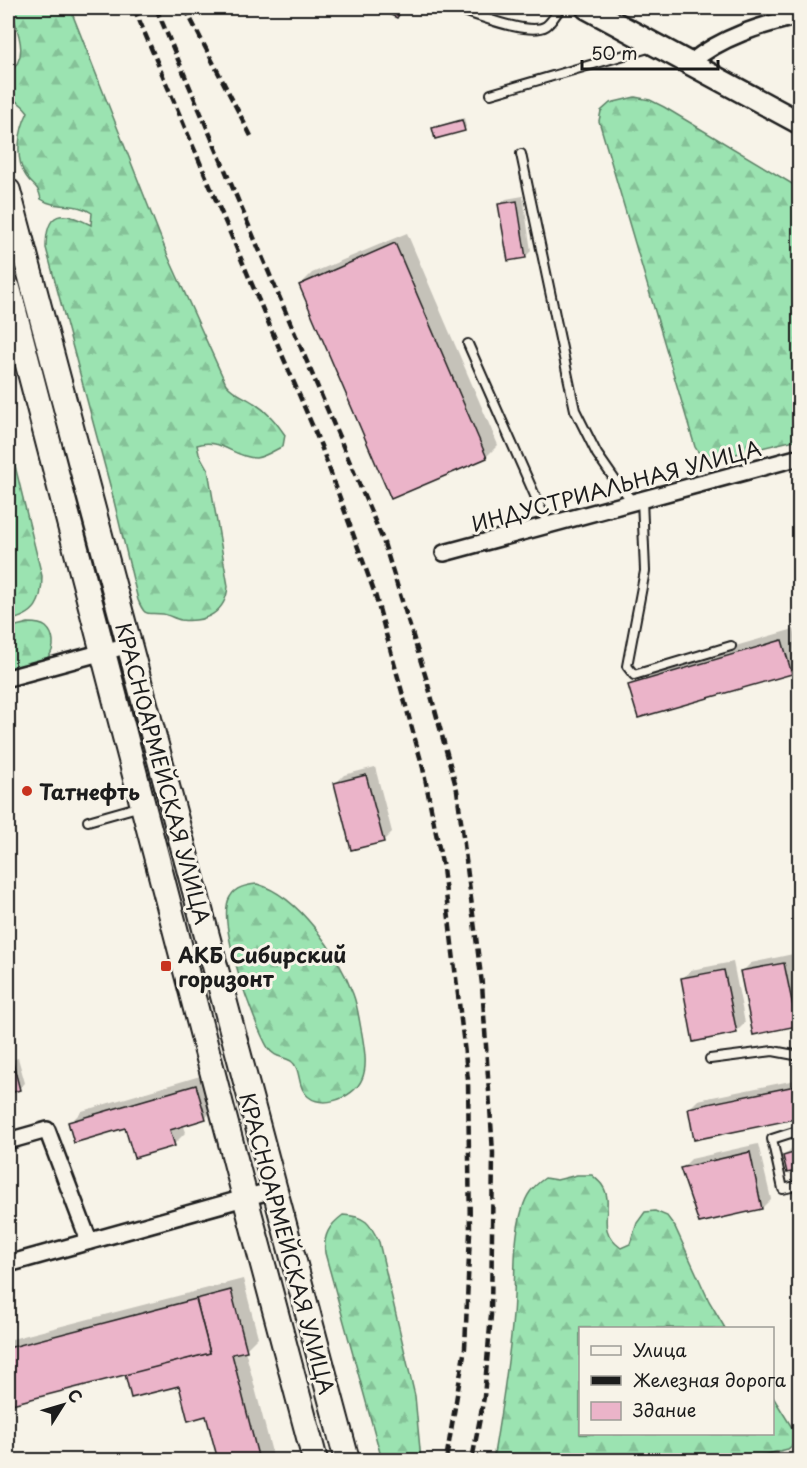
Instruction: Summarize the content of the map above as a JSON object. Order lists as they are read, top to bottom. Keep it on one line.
{"streets":{"main road":["КРАСНОАРМЕЙСКАЯ УЛИЦА"],"street":["ИНДУСТРИАЛЬНАЯ УЛИЦА"]},"places":{"other":["Татнефть"],"transit":["АКБ Сибирский горизонт"]},"legend":["Улица","Железная дорога","Здание"],"scale_bar":"50 m","north":"top right"}
